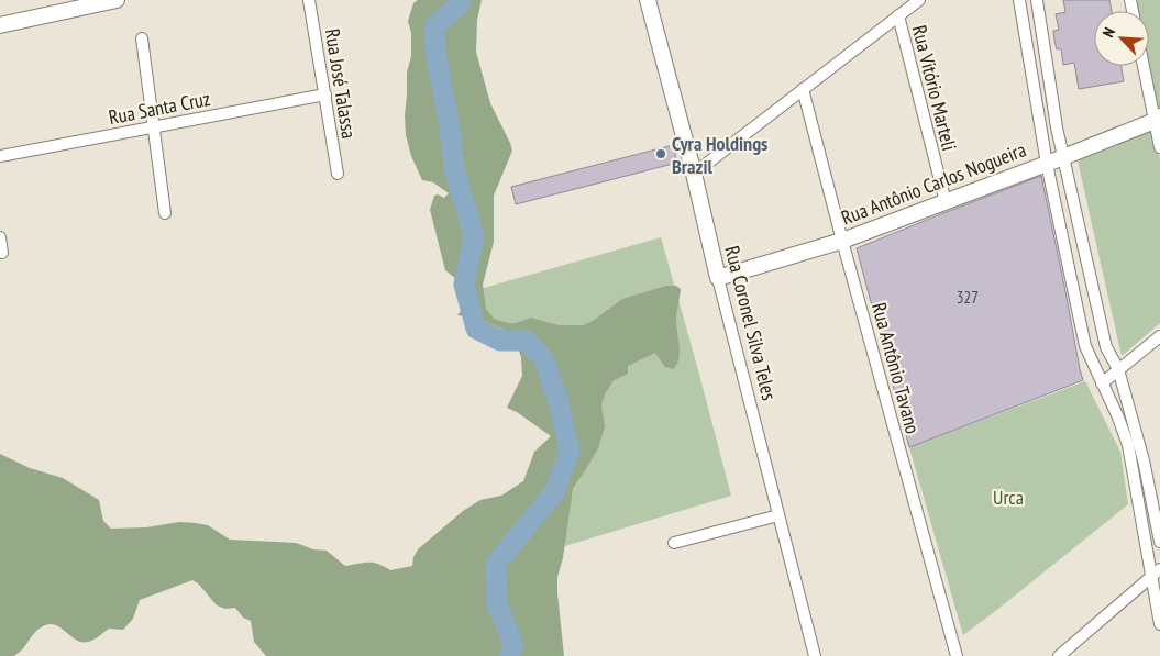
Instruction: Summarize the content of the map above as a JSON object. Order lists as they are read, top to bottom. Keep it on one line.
{"streets":{"main road":["Rua Antônio Carlos Nogueira","Rua Coronel Silva Teles"],"street":["Rua José Talassa","Rua Vitório Marteli","Rua Santa Cruz","Rua Antônio Tavano"]},"crossings":[["Rua José Talassa","Rua Santa Cruz"],["Rua Vitório Marteli","Rua Antônio Carlos Nogueira"],["Rua Antônio Carlos Nogueira","Rua Coronel Silva Teles"],["Rua Antônio Carlos Nogueira","Rua Antônio Tavano"]],"parks":["Urca"],"places":["Cyra Holdings Brazil"],"house_numbers":["327"],"north":"top left"}
